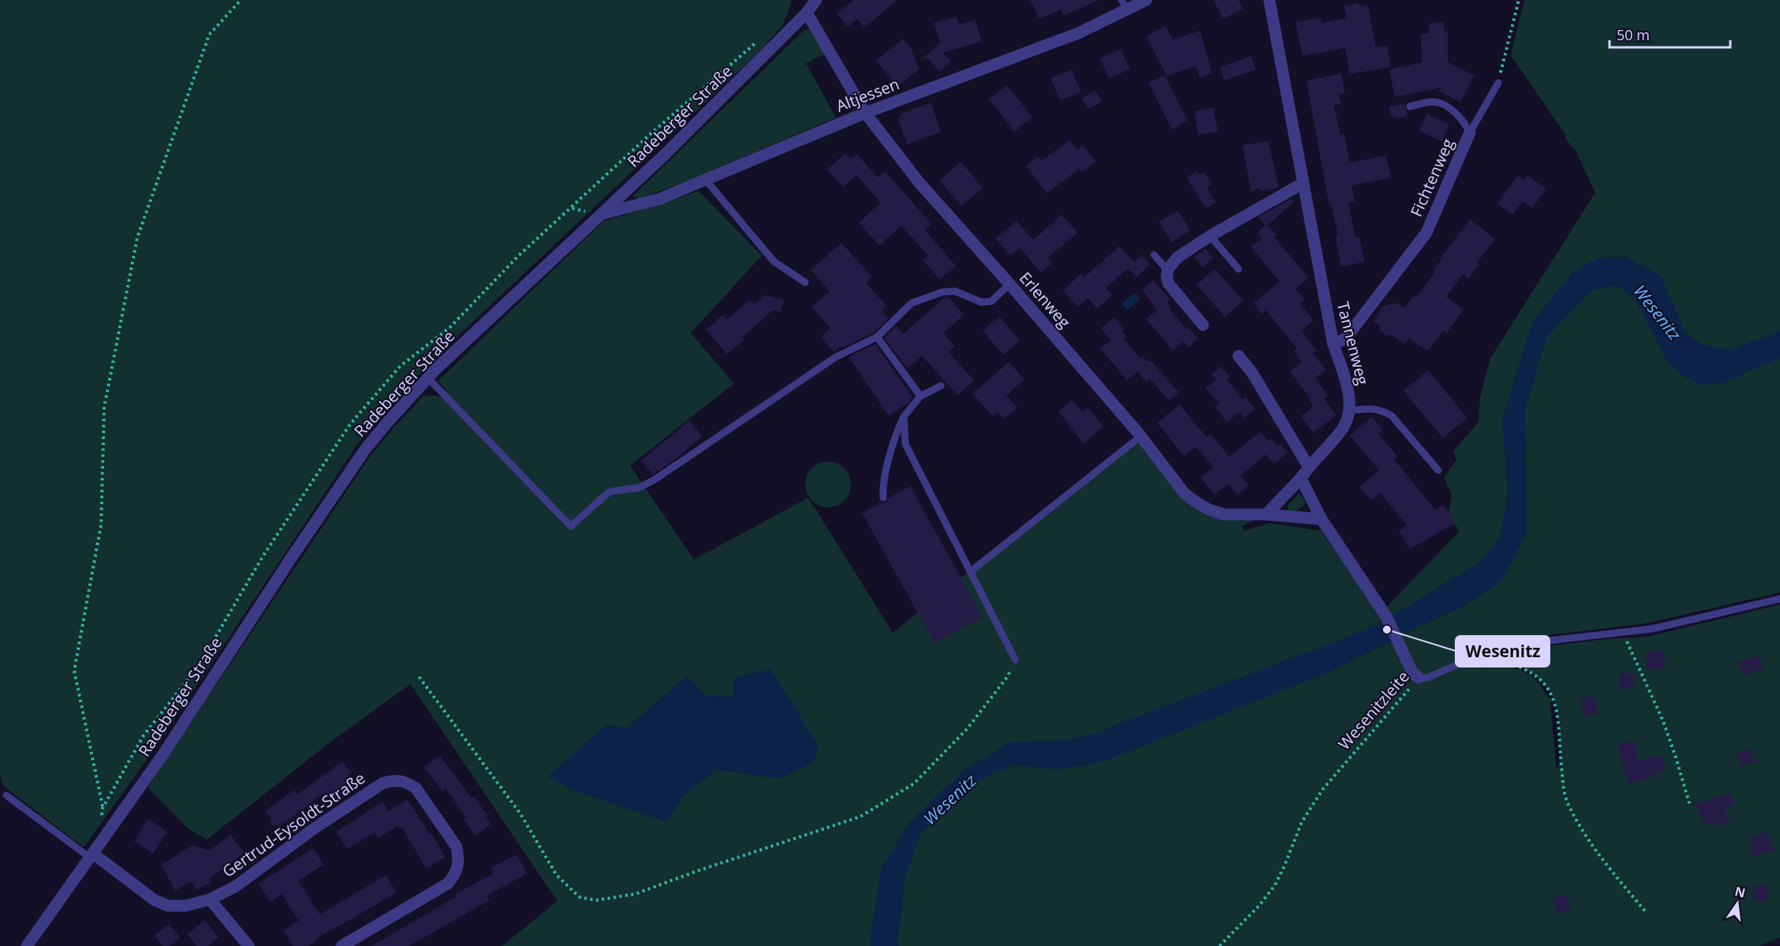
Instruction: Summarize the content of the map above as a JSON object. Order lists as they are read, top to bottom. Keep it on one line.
{"streets":{"street":["Altjessen","Radeberger Straße","Fichtenweg","Erlenweg","Tannenweg","Gertrud-Eysoldt-Straße"],"lane":["Wesenitzleite"]},"crossings":[["Altjessen","Radeberger Straße"],["Altjessen","Erlenweg"],["Radeberger Straße","Erlenweg"],["Radeberger Straße","Gertrud-Eysoldt-Straße"],["Fichtenweg","Tannenweg"]],"water":["Wesenitz"],"places":["Wesenitz"],"scale_bar":"50 m","north":"top"}
